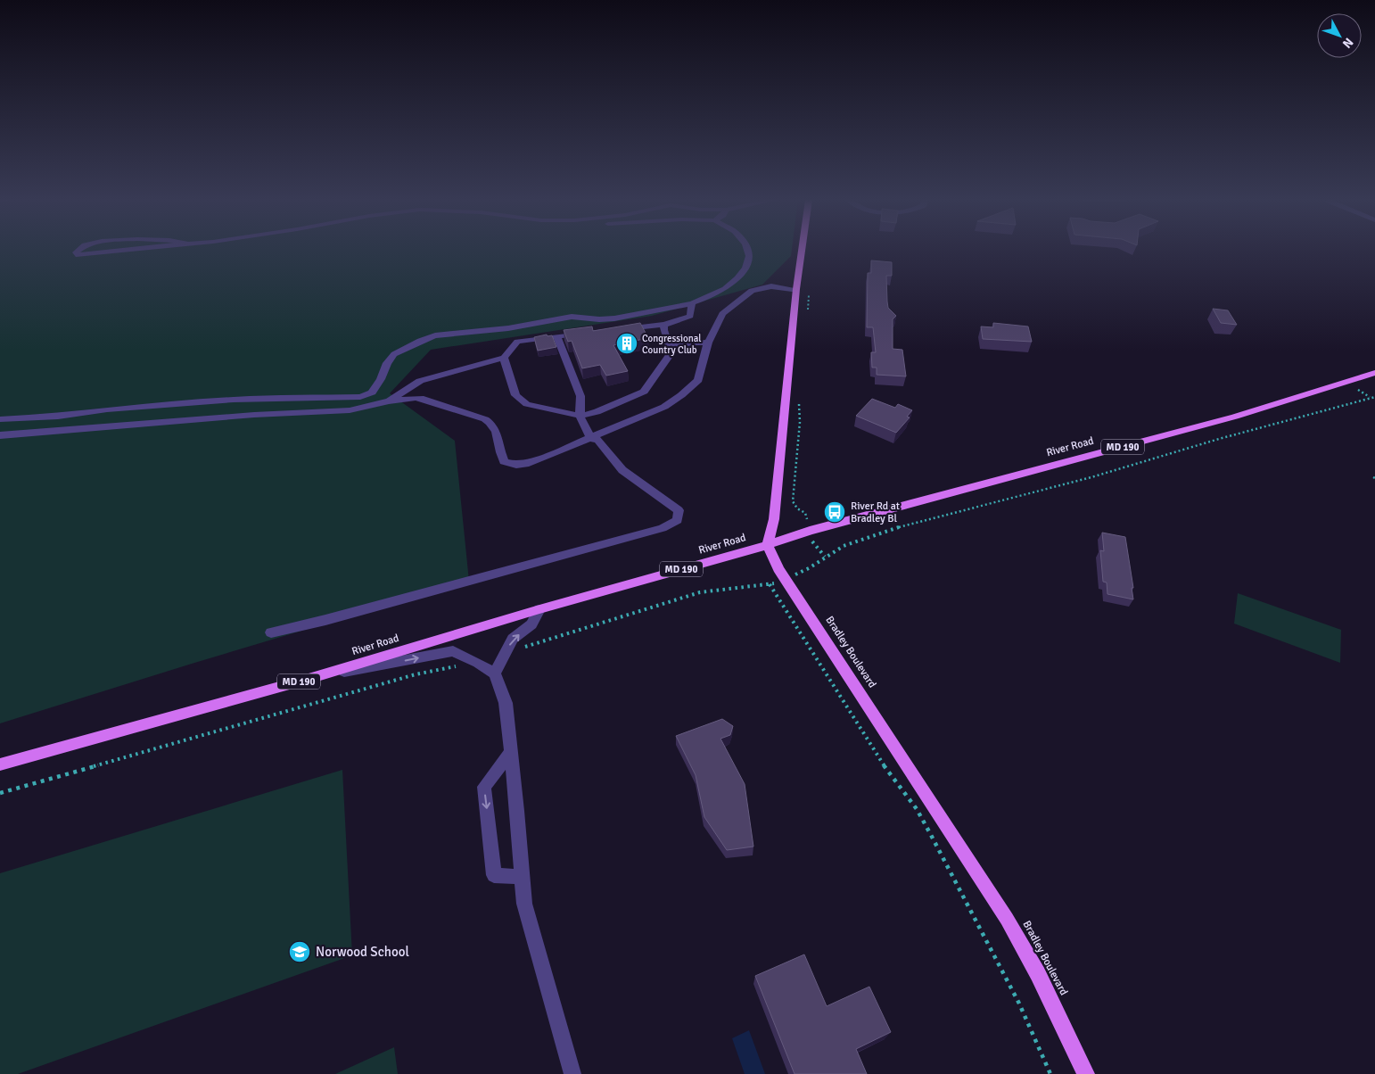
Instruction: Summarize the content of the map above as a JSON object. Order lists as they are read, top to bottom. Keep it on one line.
{"streets":{"main road":["River Road","MD 190","Bradley Boulevard"]},"crossings":[["River Road","Bradley Boulevard"]],"places":{"building":["Congressional Country Club"],"bus stop":["River Rd at Bradley Bl"],"school or university":["Norwood School"]},"north":"bottom right"}
